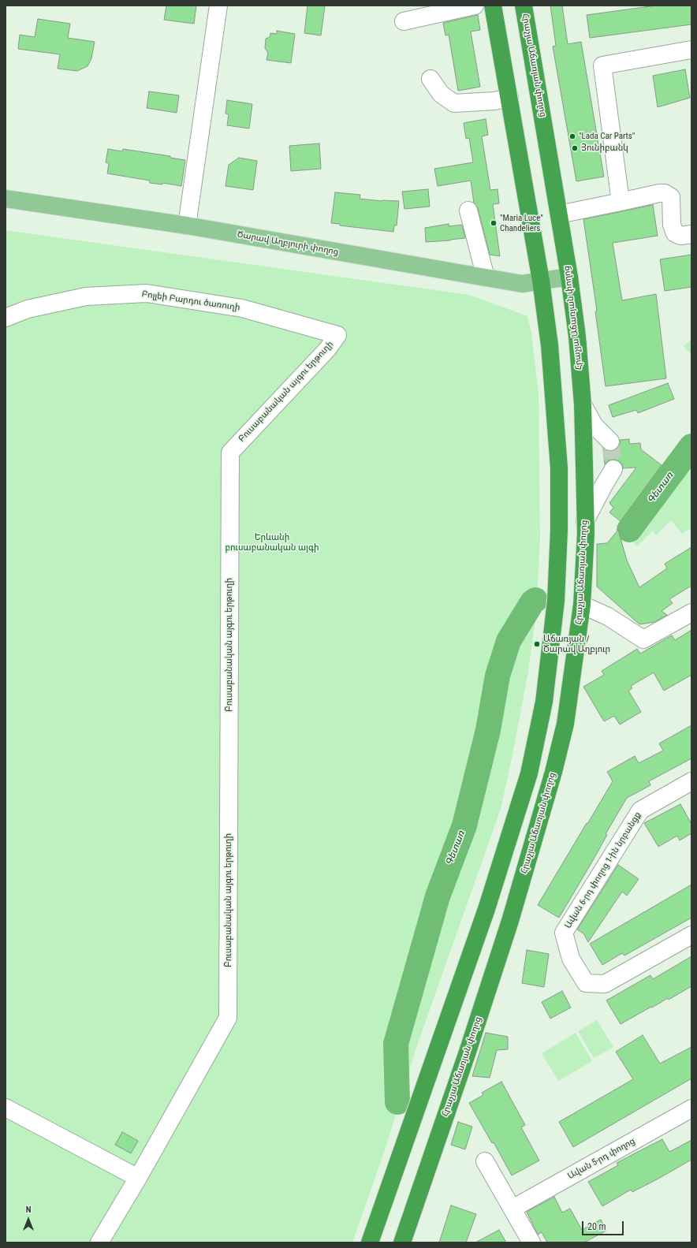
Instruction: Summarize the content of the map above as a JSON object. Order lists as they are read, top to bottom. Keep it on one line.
{"streets":{"highway":["Հրաչյա Աճառյան փողոց"],"main road":["Ծարավ Աղբյուրի փողոց"],"street":["Բոլլեի Բարդու ծառուղի","Բուսաբանական այգու երթուղի","Ավան 6-րդ փողոց 1-ին նրբանցք","Ավան 5-րդ փողոց"]},"crossings":[["Հրաչյա Աճառյան փողոց","Ծարավ Աղբյուրի փողոց"],["Բոլլեի Բարդու ծառուղի","Բուսաբանական այգու երթուղի"]],"water":["Գետառ"],"parks":["Երևանի բուսաբանական այգի"],"places":["\"Lada Car Parts\"","Յունիբանկ","\"Maria Luce\" Chandeliers","Աճառյան / Ծարավ Աղբյուր"],"scale_bar":"20 m","north":"top"}
